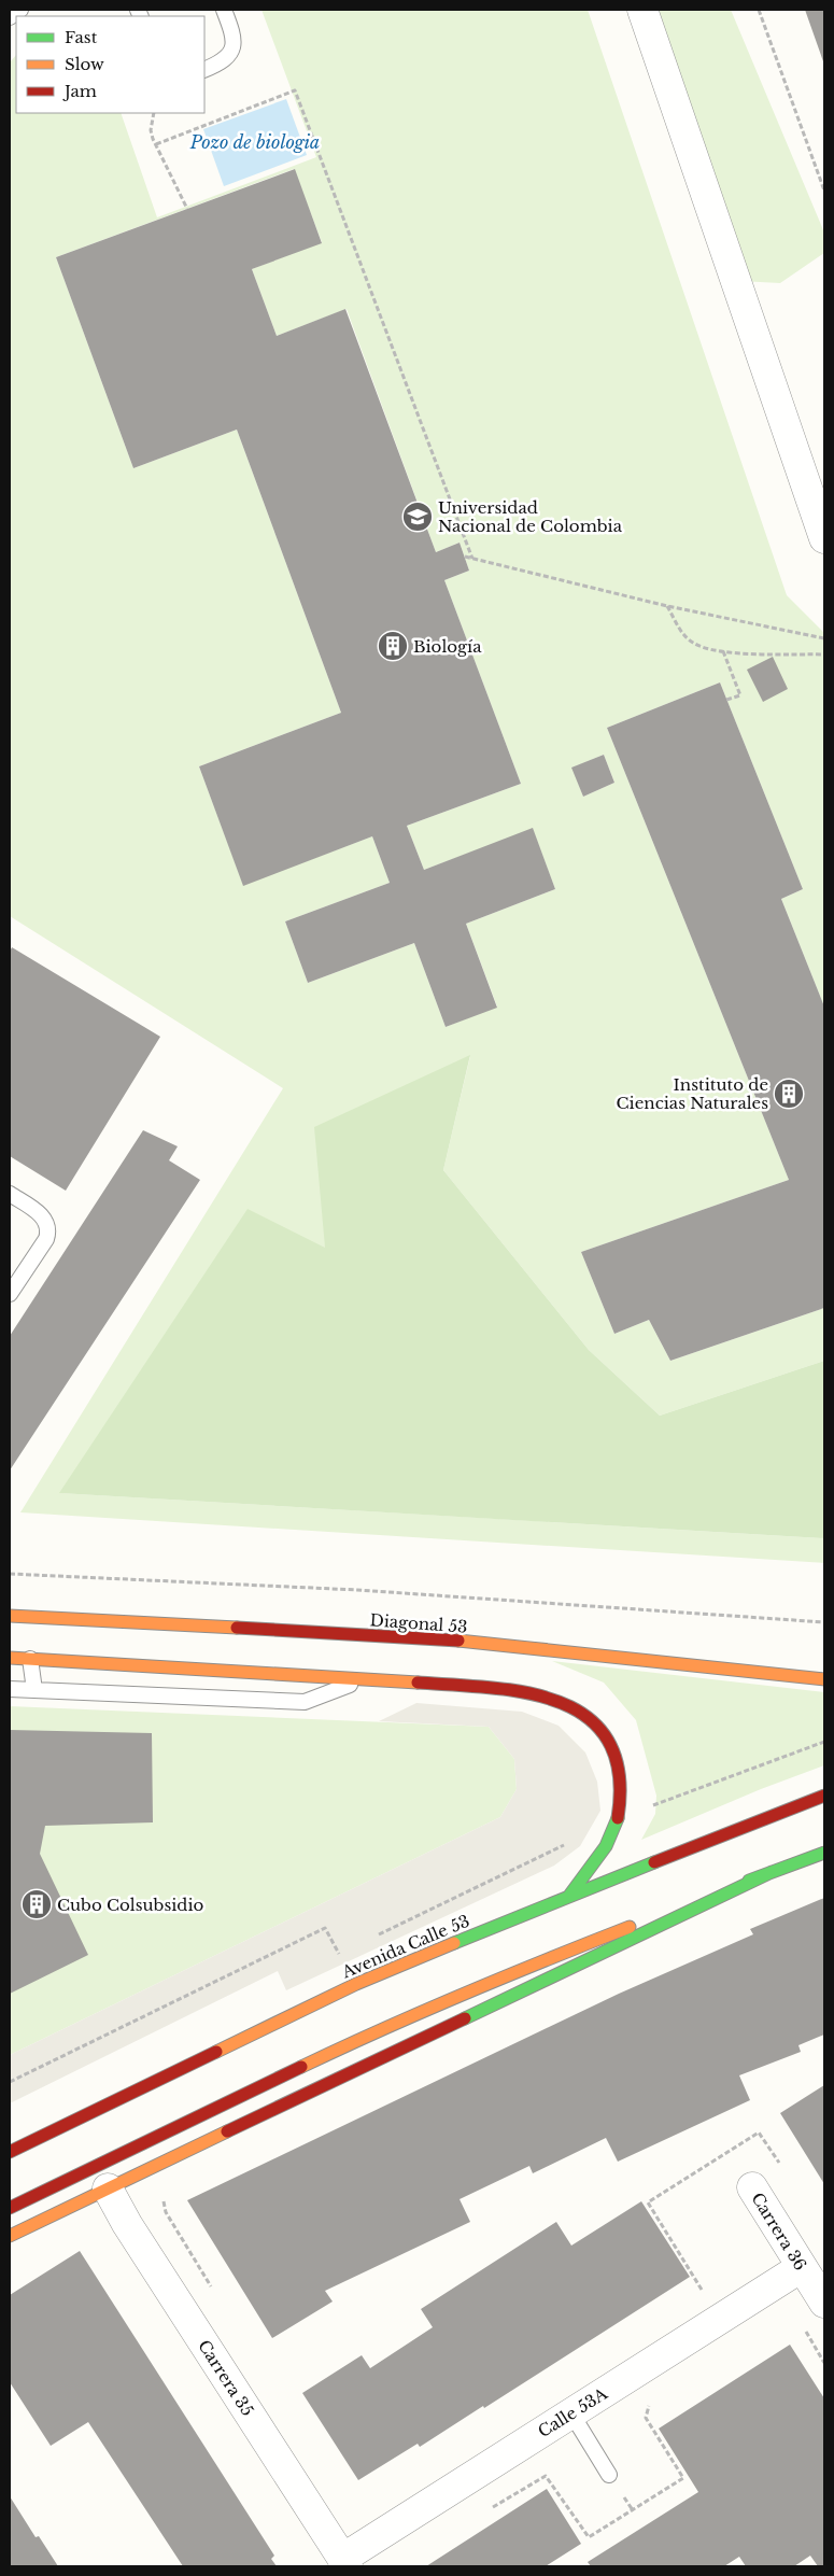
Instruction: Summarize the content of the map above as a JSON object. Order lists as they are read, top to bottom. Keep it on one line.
{"streets":{"main road":["Diagonal 53","Avenida Calle 53"],"street":["Carrera 36","Carrera 35","Calle 53A"]},"crossings":[["Carrera 36","Calle 53A"],["Carrera 35","Calle 53A"]],"water":["Pozo de biologia"],"places":{"school or university":["Universidad Nacional de Colombia"],"building":["Biología","Instituto de Ciencias Naturales","Cubo Colsubsidio"]},"legend":["Fast","Slow","Jam"]}
